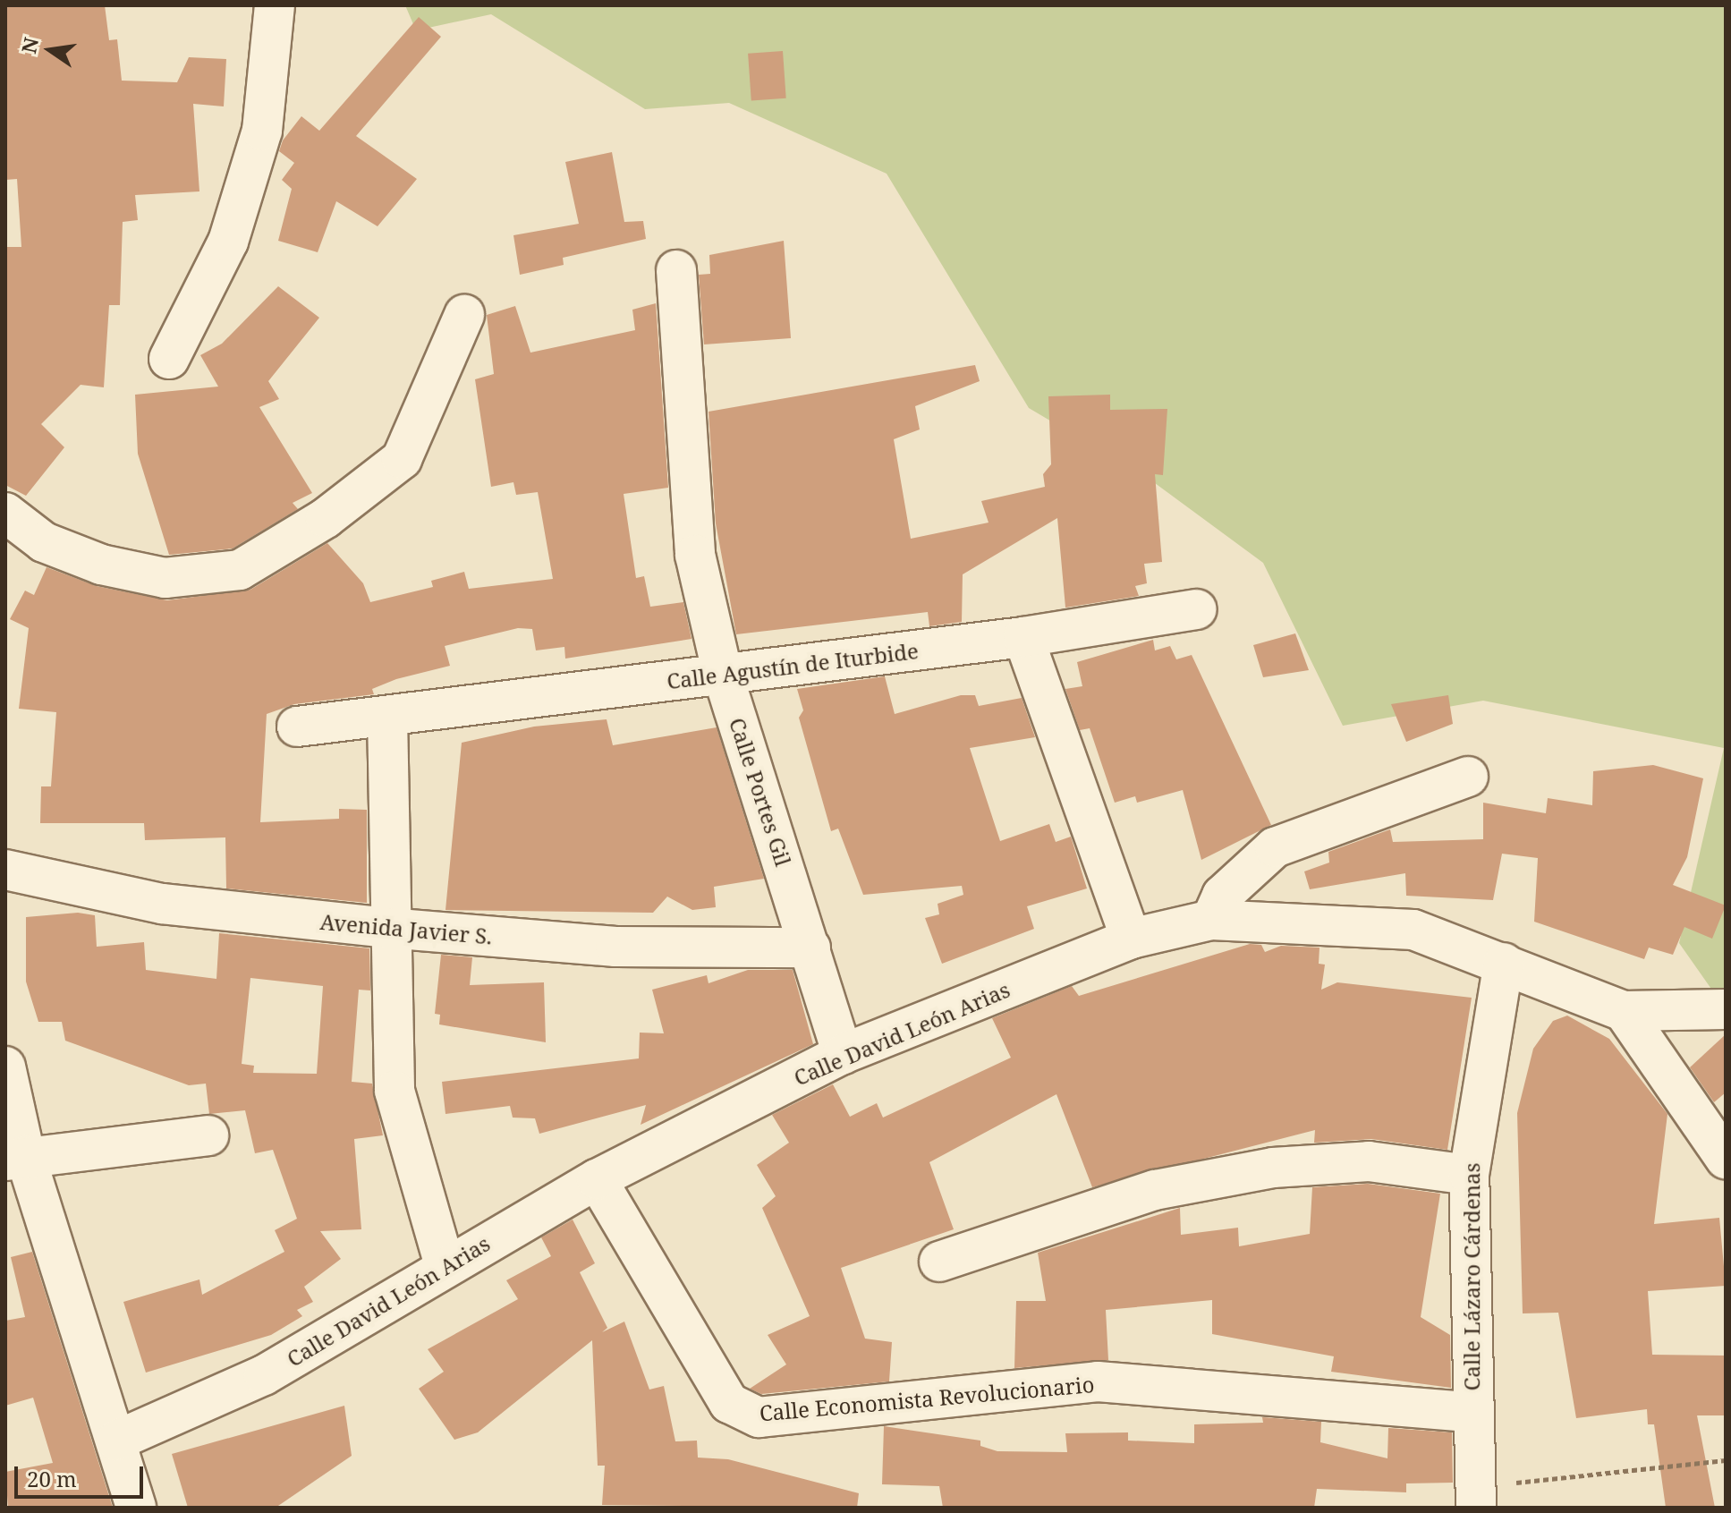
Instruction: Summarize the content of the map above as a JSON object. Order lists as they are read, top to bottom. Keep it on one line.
{"streets":{"street":["Calle Agustín de Iturbide","Calle Portes Gil","Avenida Javier S.","Calle David León Arias","Calle Lázaro Cárdenas","Calle Economista Revolucionario"]},"crossings":[["Calle Agustín de Iturbide","Calle Portes Gil"],["Calle Portes Gil","Avenida Javier S."],["Calle Portes Gil","Calle David León Arias"],["Calle David León Arias","Calle Lázaro Cárdenas"],["Calle David León Arias","Calle Economista Revolucionario"],["Calle Lázaro Cárdenas","Calle Economista Revolucionario"]],"scale_bar":"20 m","north":"left"}
